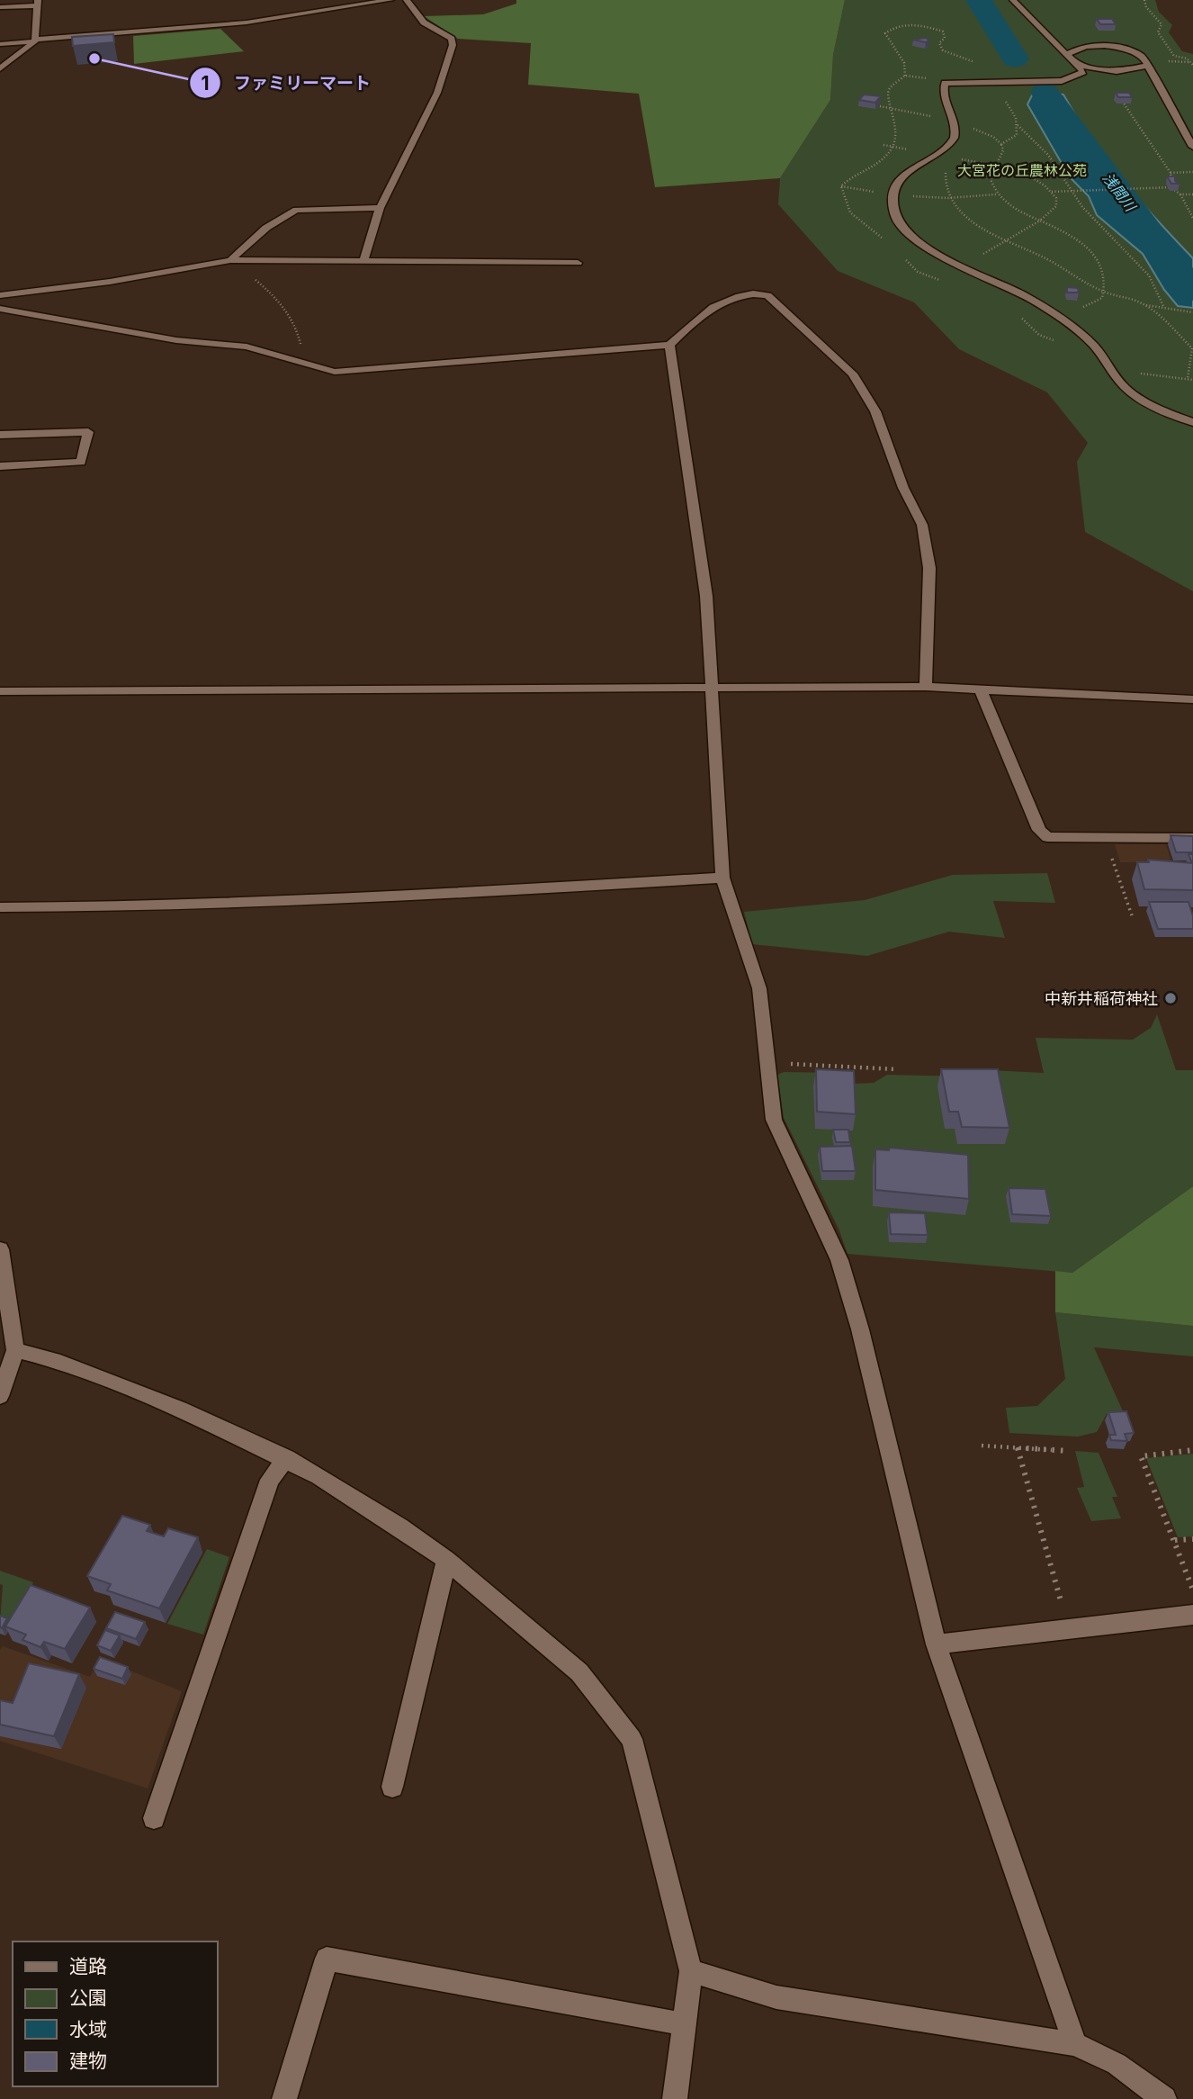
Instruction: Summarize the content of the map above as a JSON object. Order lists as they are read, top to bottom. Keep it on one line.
{"water":["浅間川"],"parks":["大宮花の丘農林公苑"],"places":["ファミリーマート","中新井稲荷神社"],"legend":["道路","公園","水域","建物"]}
